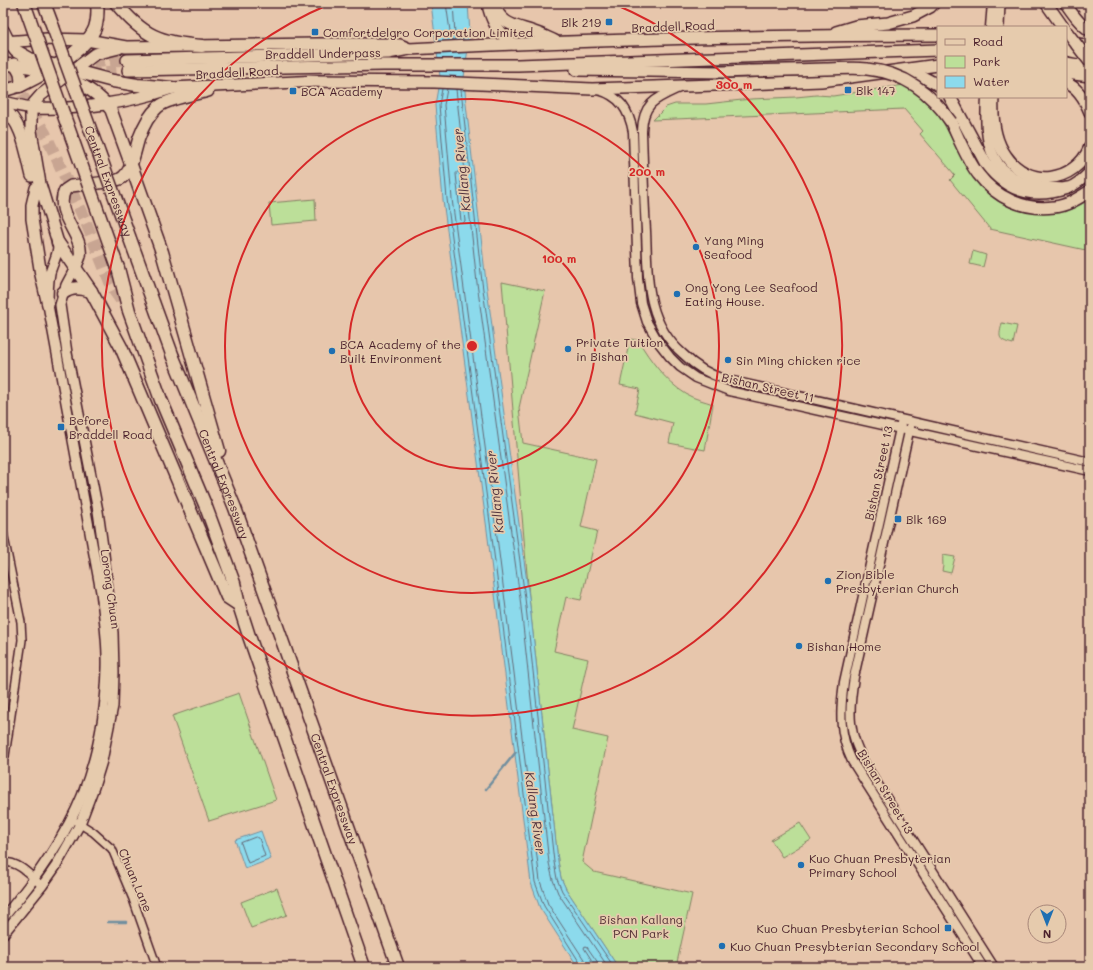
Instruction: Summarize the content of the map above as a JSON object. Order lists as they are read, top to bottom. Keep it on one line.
{"streets":{"highway":["Braddell Road","Braddell Underpass","Central Expressway"],"main road":["Lorong Chuan"],"street":["Bishan Street 11","Bishan Street 13","Chuan Lane"]},"crossings":[["Braddell Road","Braddell Underpass"],["Braddell Road","Bishan Street 11"],["Bishan Street 11","Bishan Street 13"],["Lorong Chuan","Chuan Lane"]],"water":["Kallang River"],"parks":["Bishan Kallang PCN Park"],"places":{"transit":["Blk 219","Comfortdelgro Corporation Limited","Blk 147","BCA Academy","Before Braddell Road","Blk 169","Kuo Chuan Presbyterian School"],"other":["Yang Ming Seafood","Ong Yong Lee Seafood Eating House.","Private Tuition in Bishan","BCA Academy of the Built Environment","Sin Ming chicken rice","Zion Bible Presbyterian Church","Bishan Home","Kuo Chuan Presbyterian Primary School","Kuo Chuan Presybterian Secondary School"]},"legend":["Road","Park","Water"],"north":"bottom","rings":["300 m","200 m","100 m"]}
